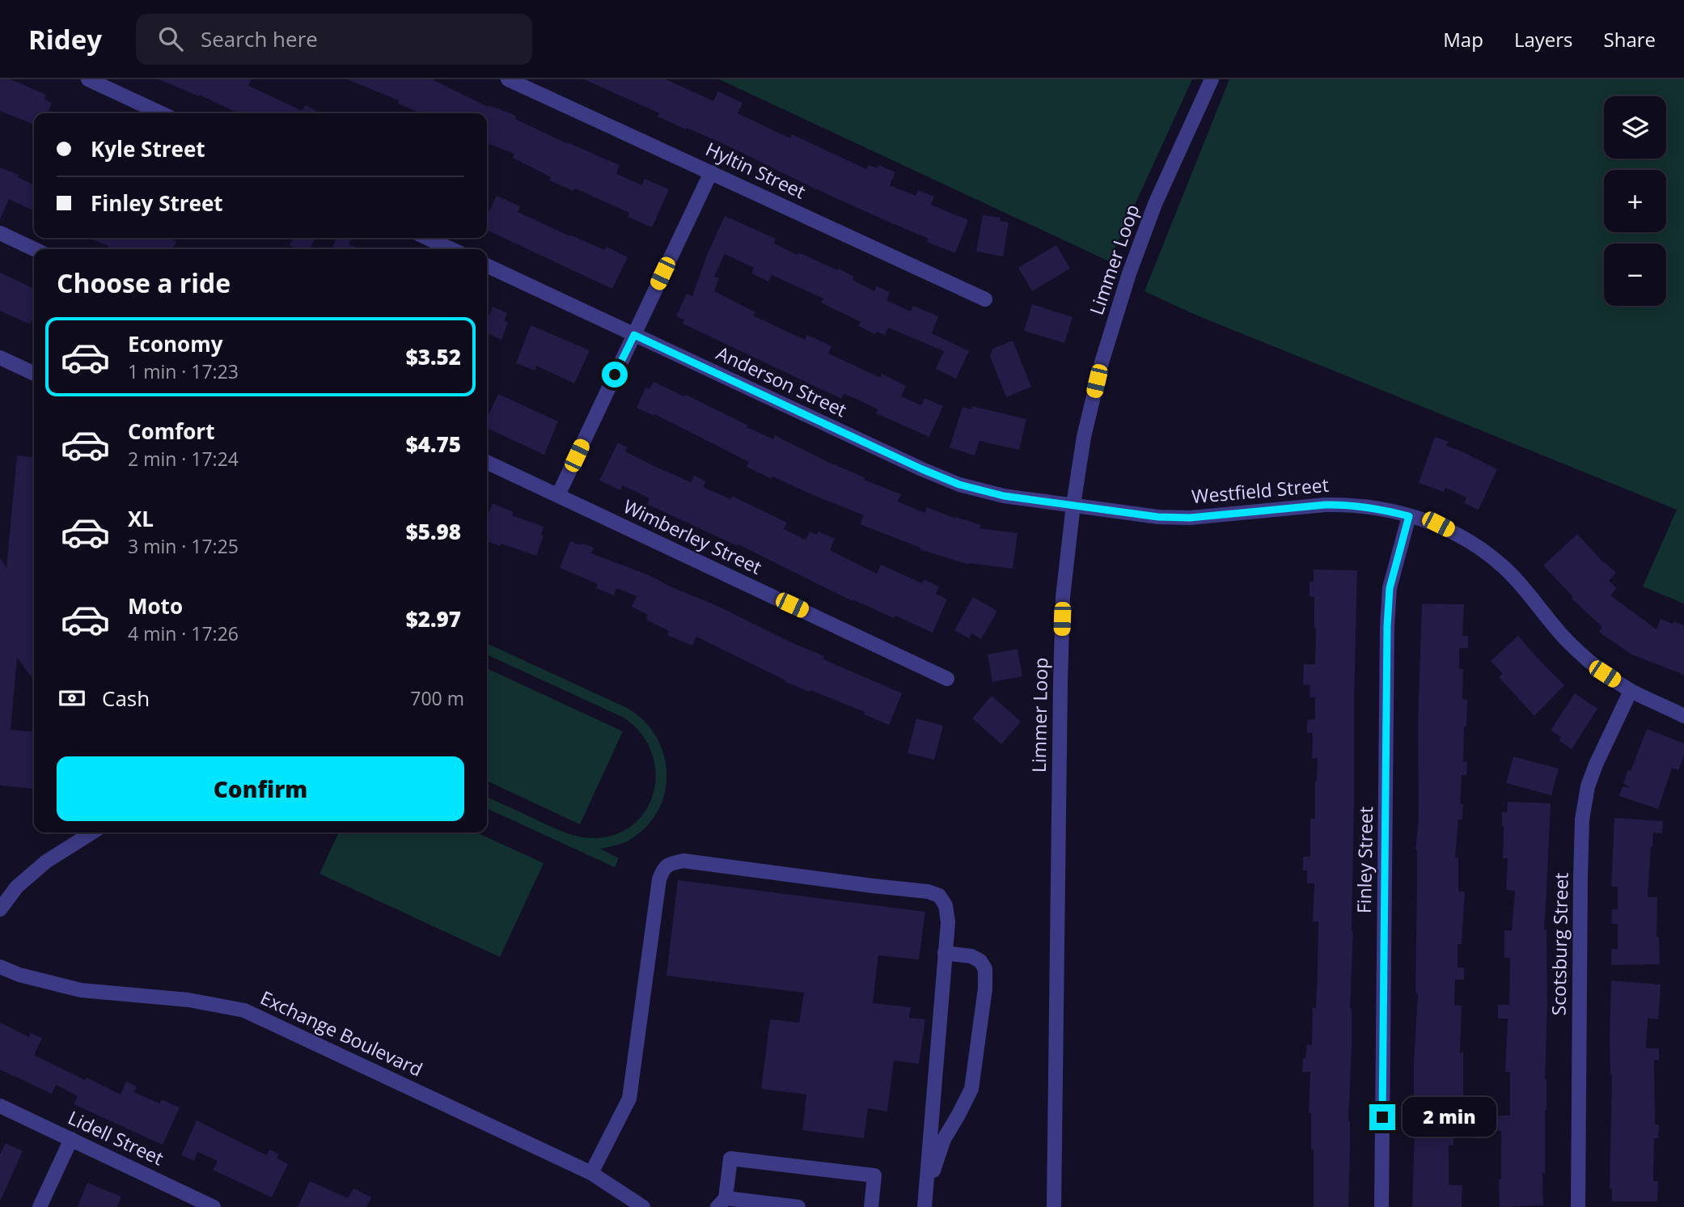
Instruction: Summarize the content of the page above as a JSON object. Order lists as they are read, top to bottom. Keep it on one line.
{"streets":{"street":["Hyltin Street","Limmer Loop","Anderson Street","Westfield Street","Wimberley Street","Finley Street","Scotsburg Street","Exchange Boulevard","Lidell Street"]},"crossings":[["Limmer Loop","Anderson Street"],["Limmer Loop","Westfield Street"],["Anderson Street","Westfield Street"],["Westfield Street","Finley Street"],["Westfield Street","Scotsburg Street"]],"page":{"header":"Ridey","search":"Search here","nav":["Map","Layers","Share"],"map_buttons":["+","−"],"banner":["Kyle Street","Finley Street"],"heading":"Choose a ride","list":[{"name":"Economy","note":"1 min · 17:23","value":"$3.52"},{"name":"Comfort","note":"2 min · 17:24","value":"$4.75"},{"name":"XL","note":"3 min · 17:25","value":"$5.98"},{"name":"Moto","note":"4 min · 17:26","value":"$2.97"}],"pay":["Cash","700 m"],"buttons":"Confirm","bubble":"2 min"}}
